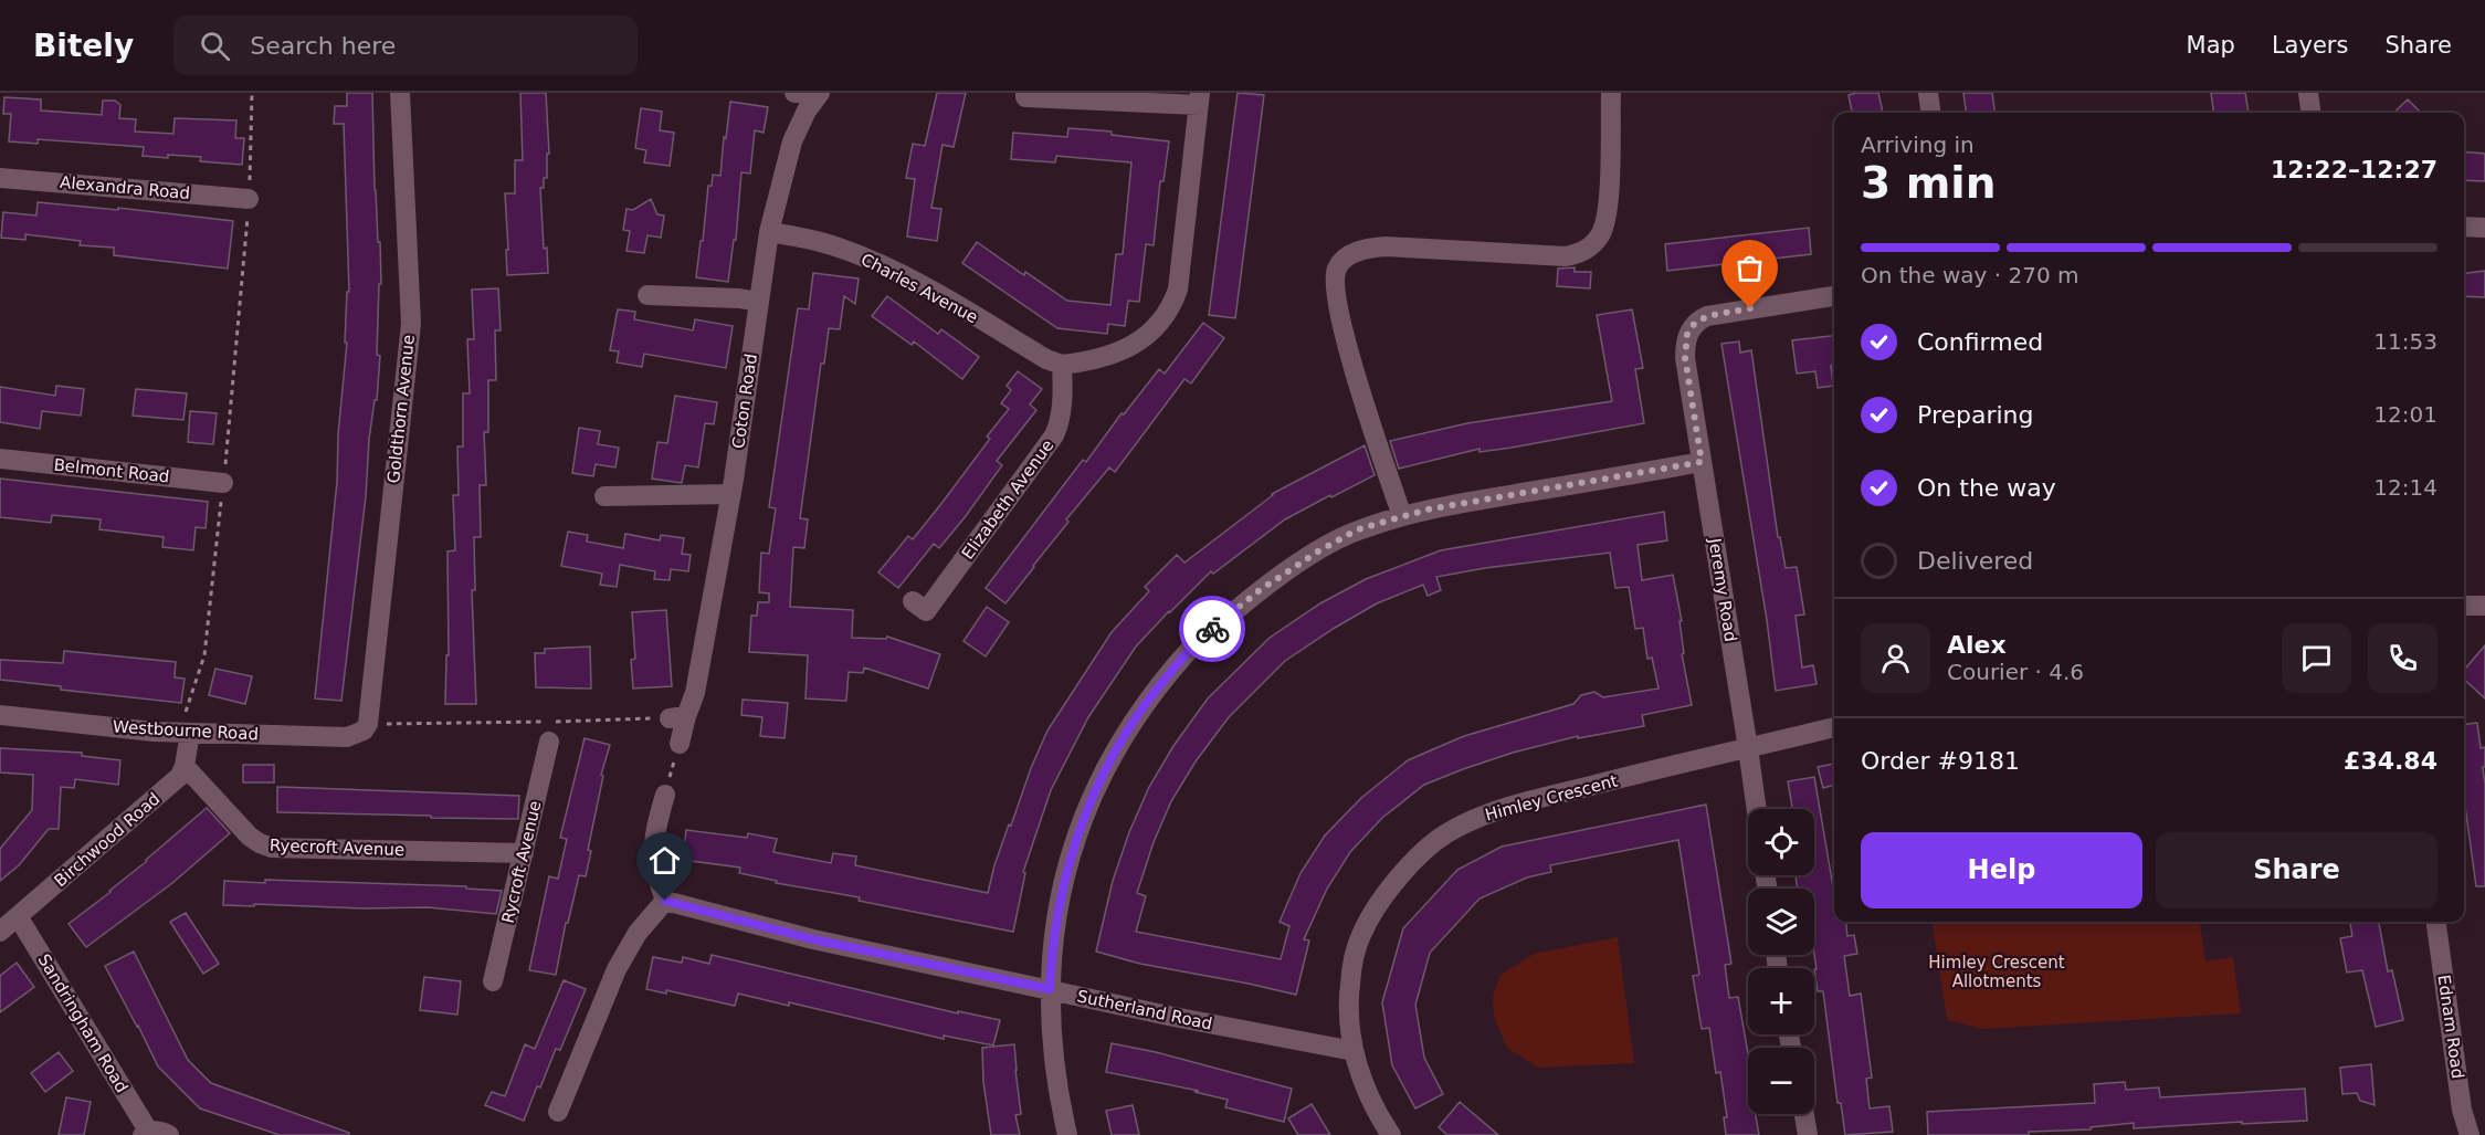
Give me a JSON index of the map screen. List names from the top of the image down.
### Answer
{
  "streets": {
    "street": [
      "Alexandra Road",
      "Charles Avenue",
      "Coton Road",
      "Goldthorn Avenue",
      "Belmont Road",
      "Elizabeth Avenue",
      "Jeremy Road",
      "Westbourne Road",
      "Himley Crescent",
      "Birchwood Road",
      "Ryecroft Avenue",
      "Rycroft Avenue",
      "Sutherland Road",
      "Sandringham Road",
      "Ednam Road"
    ]
  },
  "crossings": [
    ["Charles Avenue", "Coton Road"],
    ["Charles Avenue", "Elizabeth Avenue"],
    ["Goldthorn Avenue", "Westbourne Road"],
    ["Jeremy Road", "Himley Crescent"],
    ["Himley Crescent", "Sutherland Road"],
    ["Birchwood Road", "Ryecroft Avenue"],
    ["Birchwood Road", "Sandringham Road"],
    ["Ryecroft Avenue", "Rycroft Avenue"]
  ],
  "parks": ["Himley Crescent Allotments"],
  "page": {
    "header": "Bitely",
    "search": "Search here",
    "nav": ["Map", "Layers", "Share"],
    "heading": ["3 min", "Arriving in", "12:22–12:27"],
    "panel": [
      "Alex",
      "Courier · 4.6",
      "Order #9181",
      "£34.84"
    ],
    "bar": "On the way · 270 m",
    "list": [
      ["Confirmed", "11:53"],
      ["Preparing", "12:01"],
      ["On the way", "12:14"],
      "Delivered"
    ],
    "map_buttons": ["+", "−"],
    "buttons": ["Help", "Share"]
  }
}
